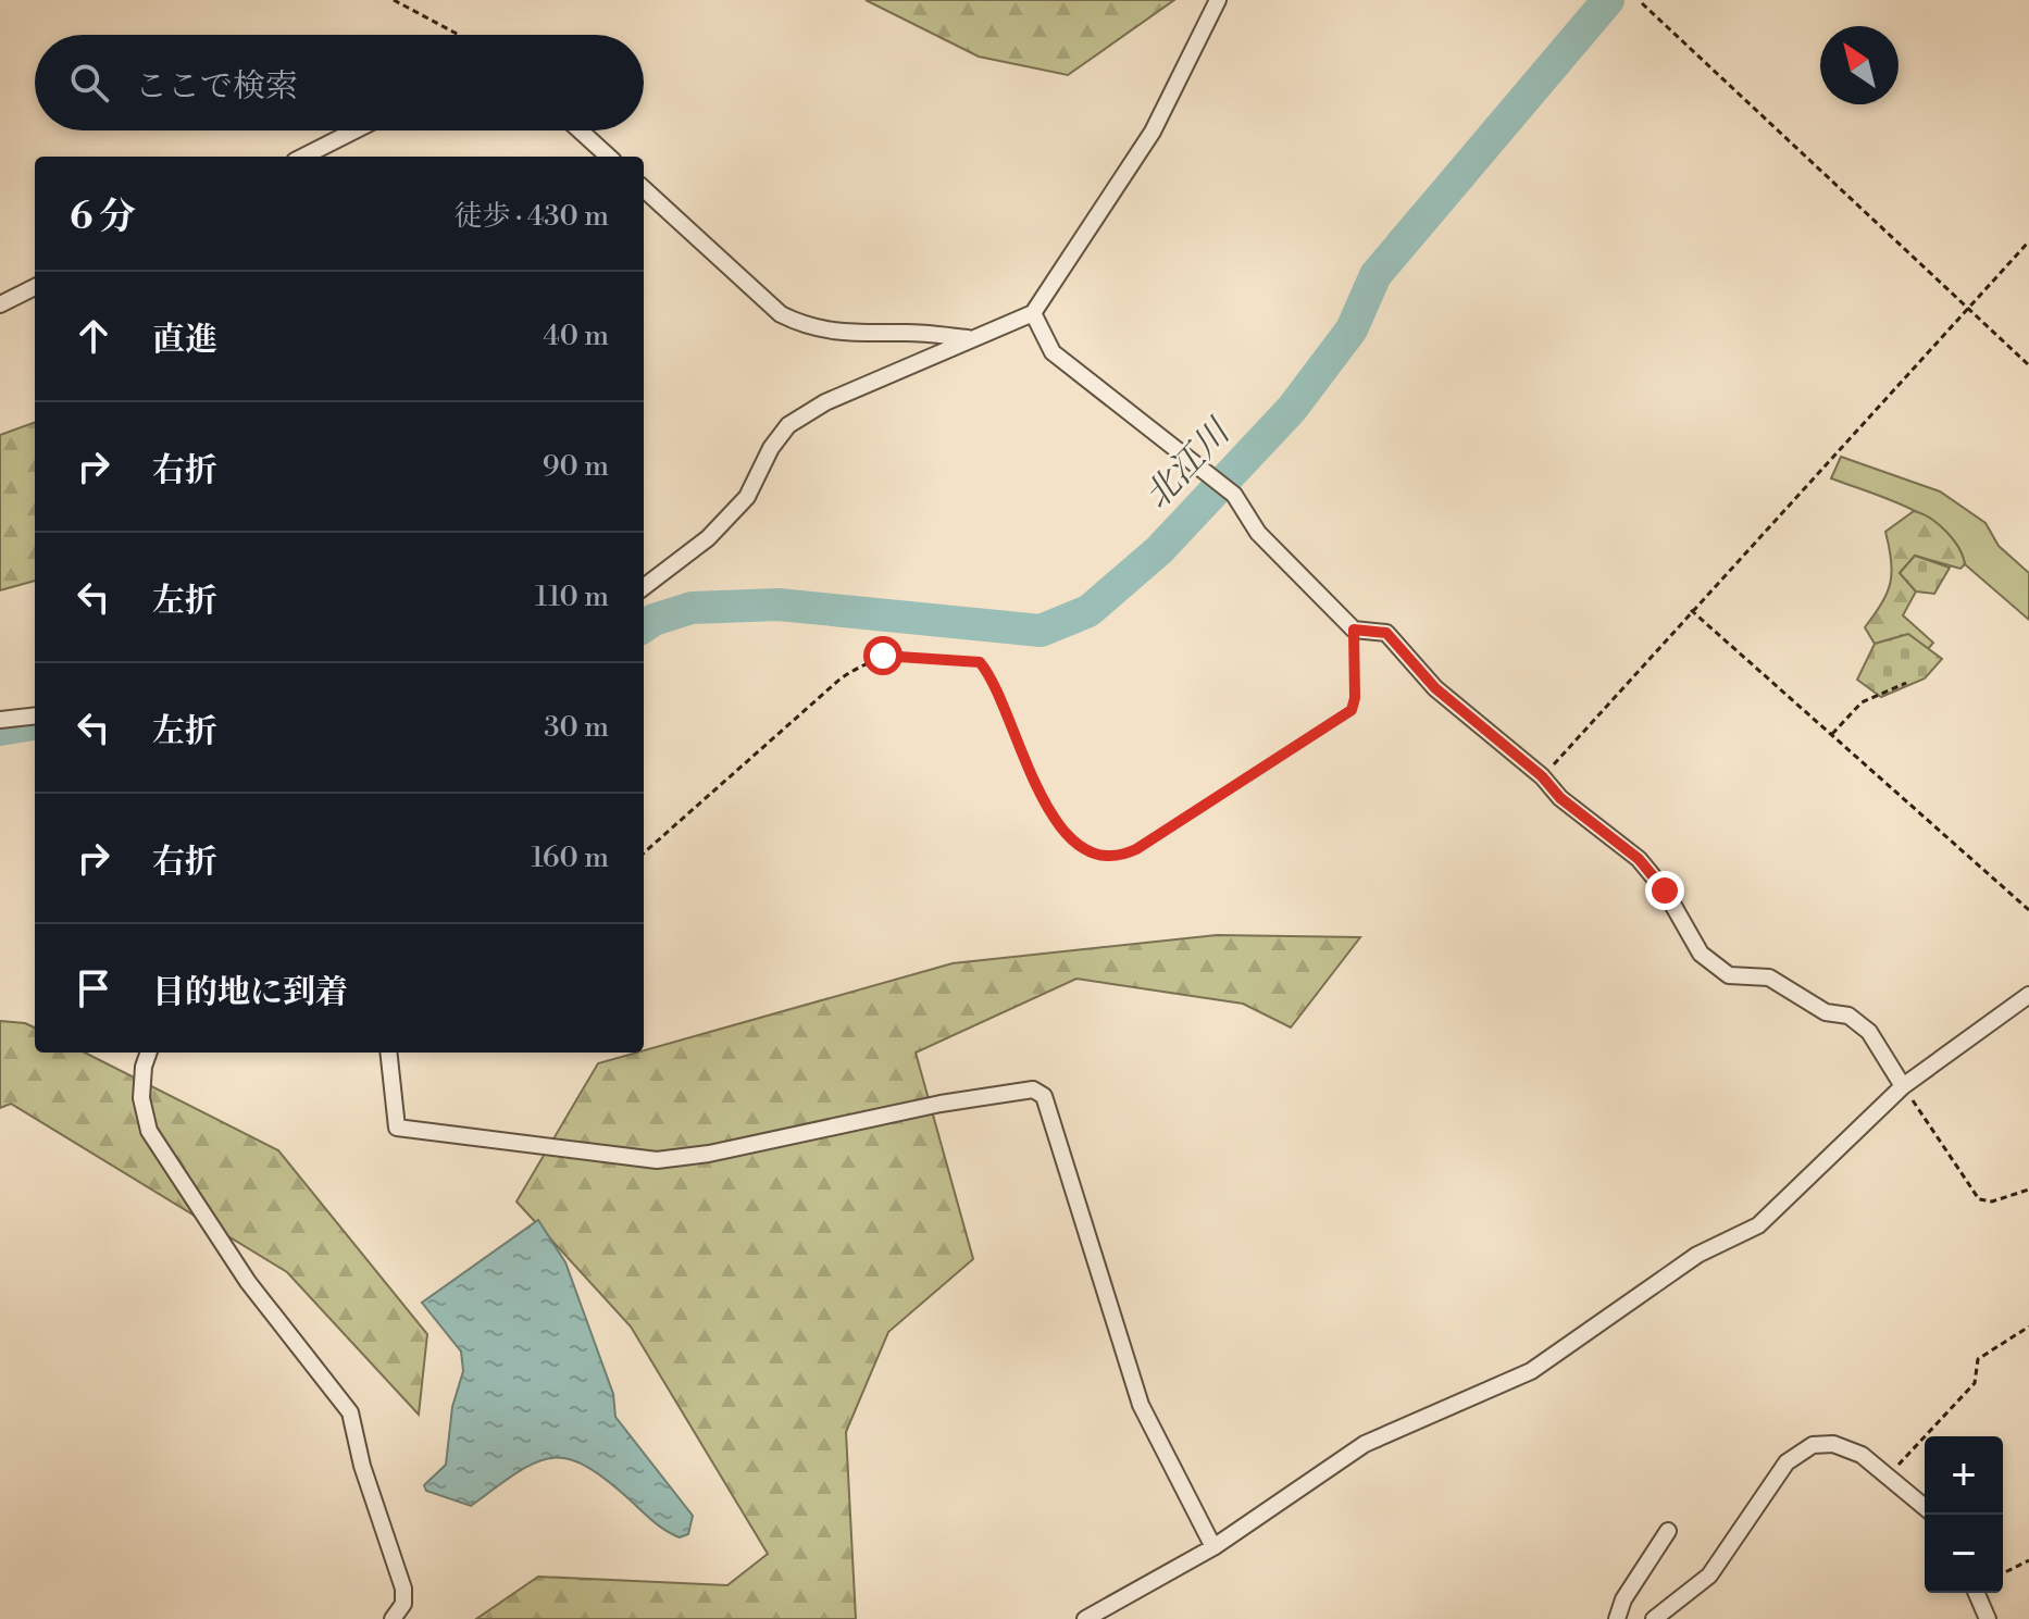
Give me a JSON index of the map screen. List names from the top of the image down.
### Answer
{
  "water": ["北江川"],
  "north": "top left",
  "page": {
    "search": "ここで検索",
    "heading": ["6 分", "徒歩 · 430 m"],
    "list": [
      ["直進", "40 m"],
      ["右折", "90 m"],
      ["左折", "110 m"],
      ["左折", "30 m"],
      ["右折", "160 m"],
      "目的地に到着"
    ],
    "map_buttons": ["+", "−"]
  }
}
